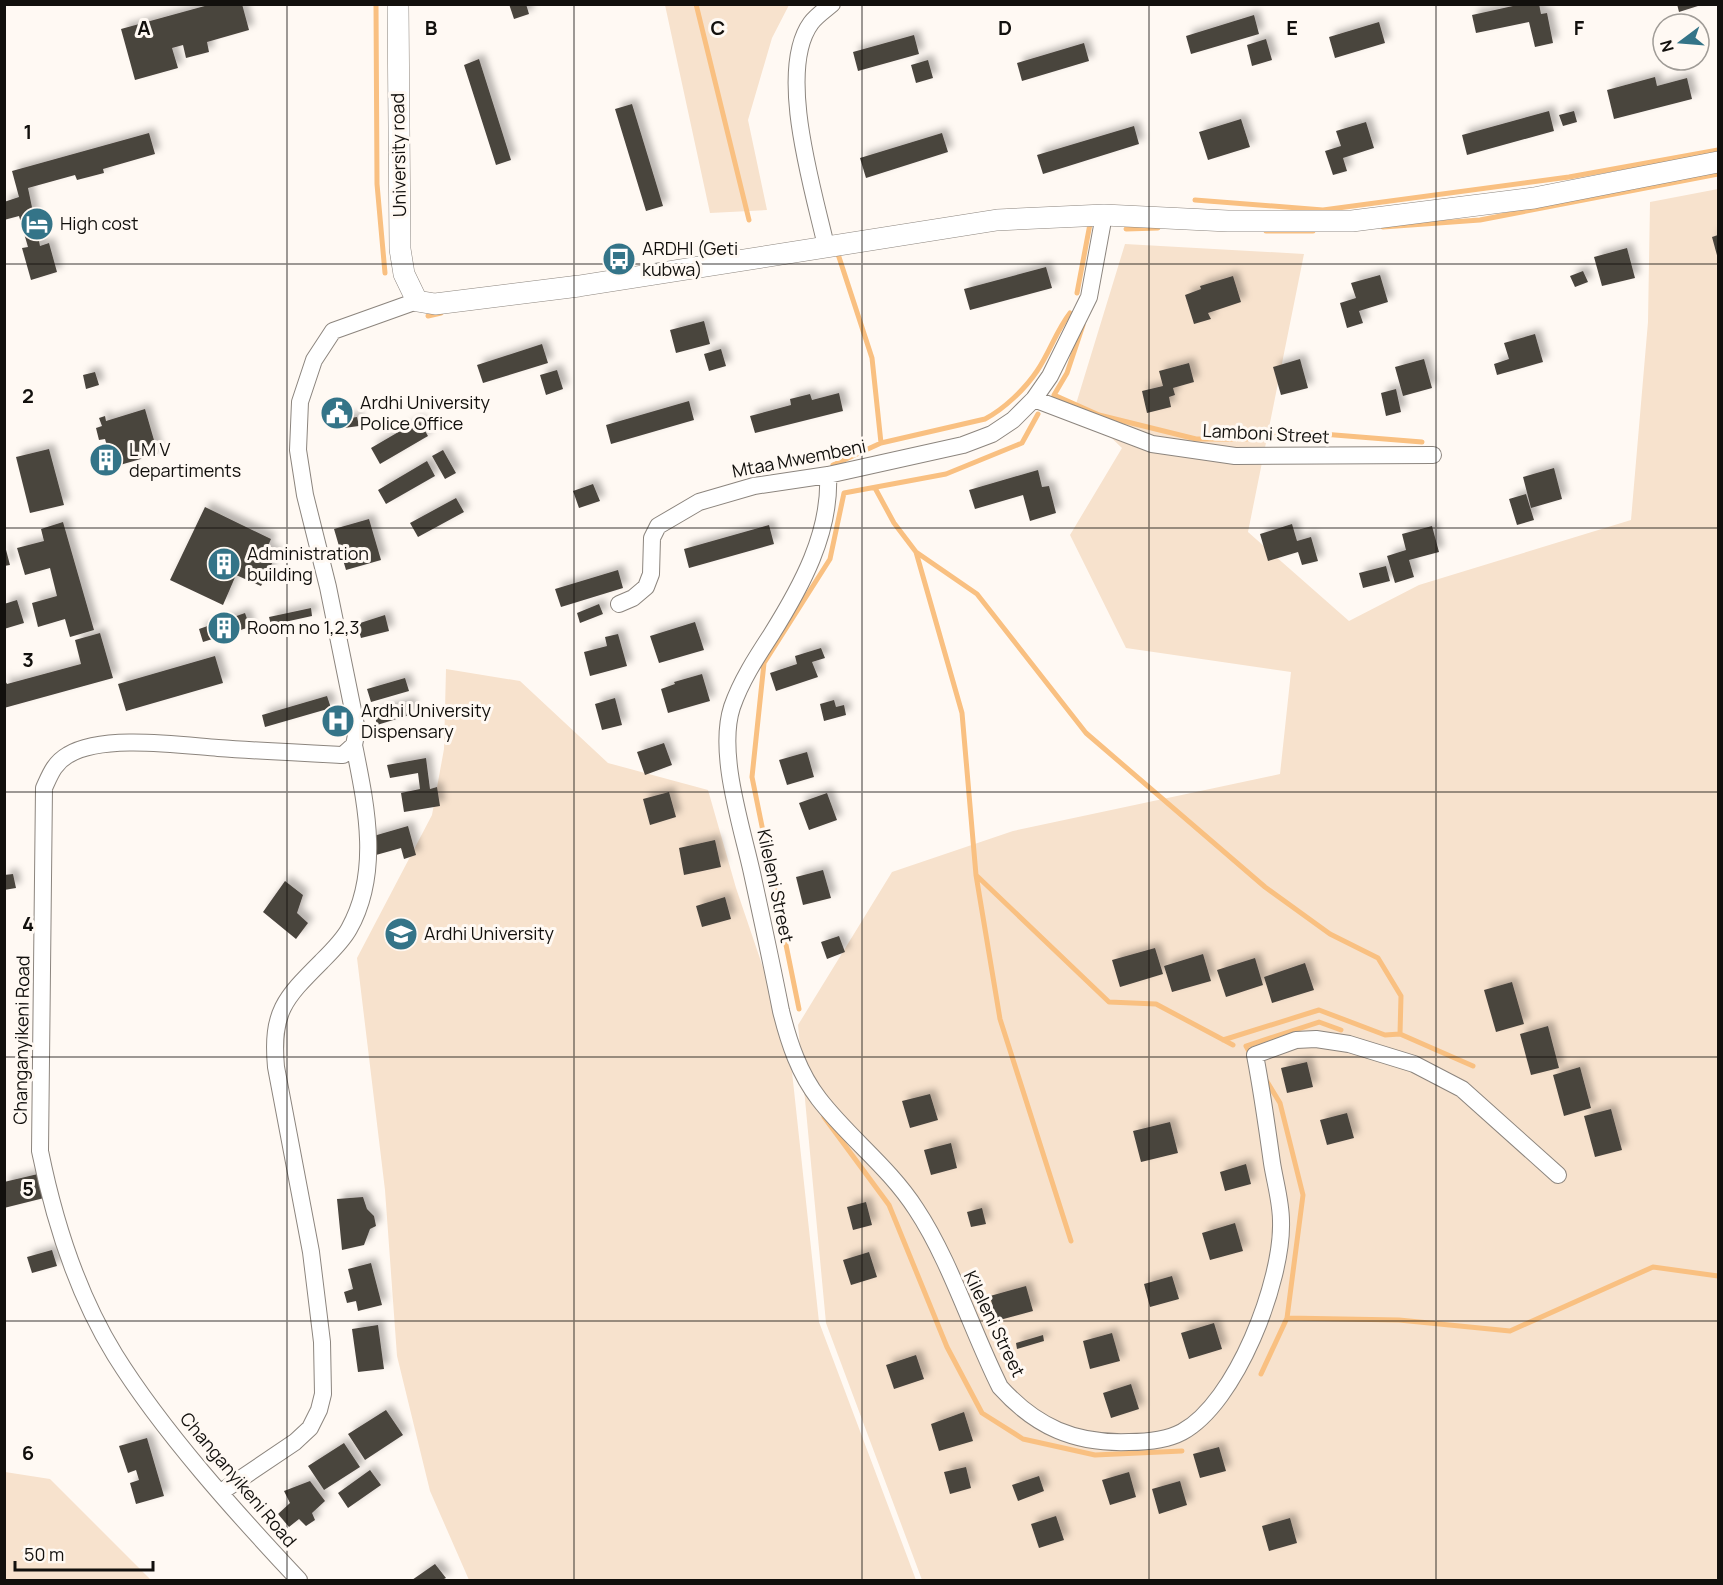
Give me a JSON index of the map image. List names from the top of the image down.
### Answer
{
  "streets": {
    "street": [
      "University road",
      "Lamboni Street",
      "Mtaa Mwembeni",
      "Kileleni Street",
      "Changanyikeni Road"
    ]
  },
  "crossings": [
    ["Lamboni Street", "Mtaa Mwembeni"],
    ["Mtaa Mwembeni", "Kileleni Street"]
  ],
  "places": {
    "hotel": ["High cost"],
    "bus stop": ["ARDHI (Geti kubwa)"],
    "public building": ["Ardhi University Police Office"],
    "building": ["L M V departiments", "Administration building", "Room no 1,2,3"],
    "hospital": ["Ardhi University Dispensary"],
    "school or university": ["Ardhi University"]
  },
  "scale_bar": "50 m",
  "north": "left",
  "grid": {
    "columns": [
      "A",
      "B",
      "C",
      "D",
      "E",
      "F"
    ],
    "rows": [
      "1",
      "2",
      "3",
      "4",
      "5",
      "6"
    ]
  }
}
